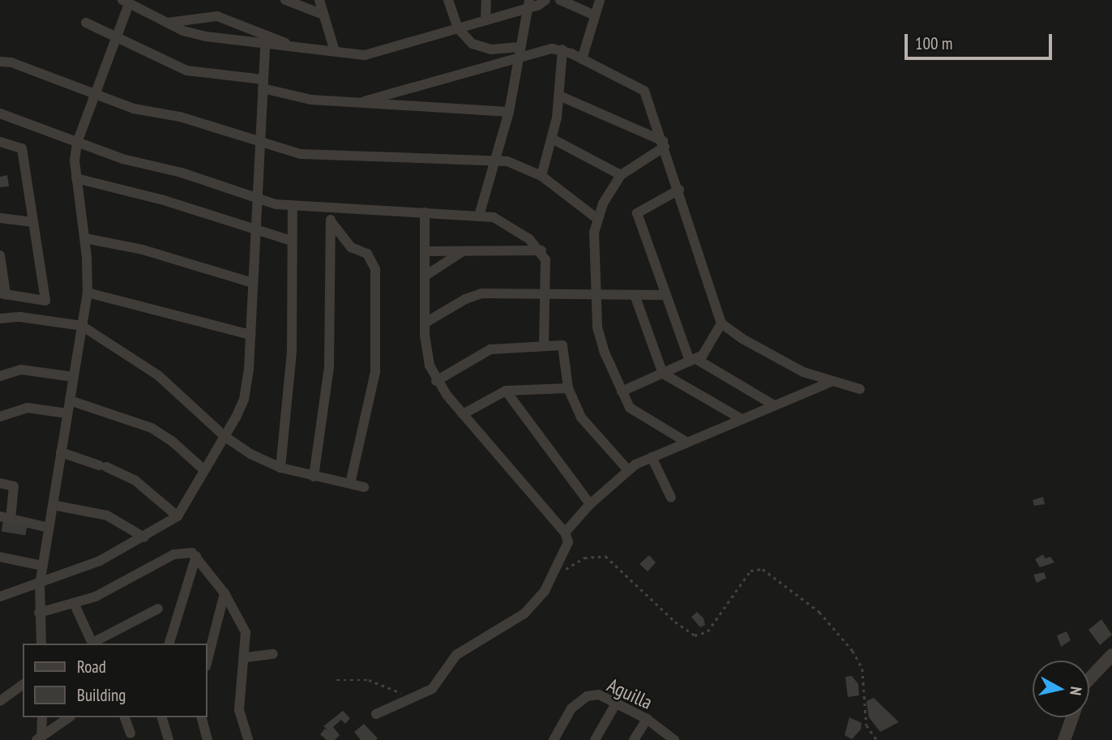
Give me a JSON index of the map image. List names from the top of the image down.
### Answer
{
  "streets": {
    "street": ["Aguilla"]
  },
  "legend": ["Road", "Building"],
  "scale_bar": "100 m",
  "north": "right"
}
